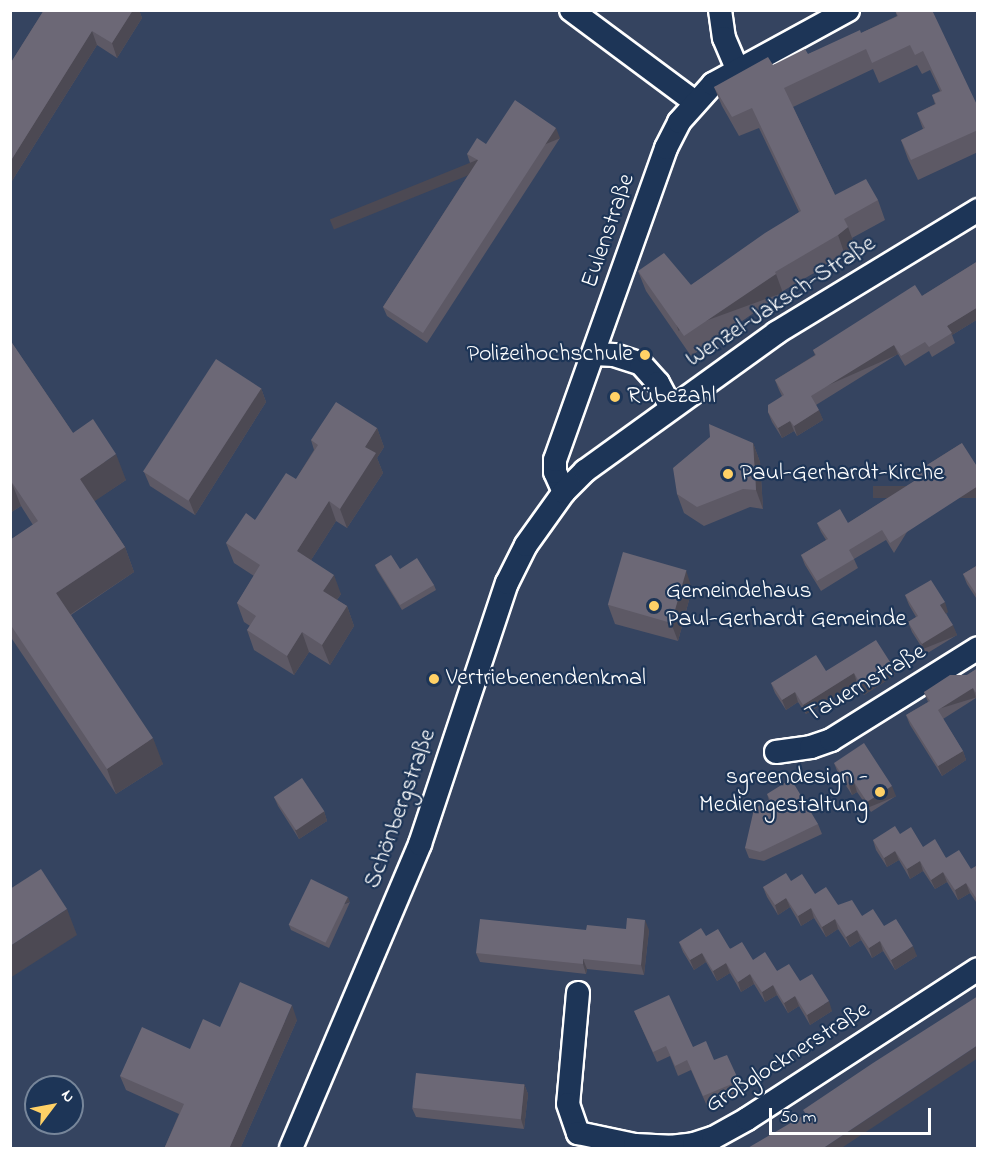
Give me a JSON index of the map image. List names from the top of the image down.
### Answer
{
  "streets": {
    "street": [
      "Eulenstraße",
      "Wenzel-Jaksch-Straße",
      "Tauernstraße",
      "Schönbergstraße",
      "Großglocknerstraße"
    ]
  },
  "crossings": [
    ["Eulenstraße", "Wenzel-Jaksch-Straße"],
    ["Eulenstraße", "Schönbergstraße"],
    ["Wenzel-Jaksch-Straße", "Schönbergstraße"]
  ],
  "places": [
    "Polizeihochschule",
    "Rübezahl",
    "Paul-Gerhardt-Kirche",
    "Gemeindehaus Paul-Gerhardt Gemeinde",
    "Vertriebenendenkmal",
    "sgreendesign - Mediengestaltung"
  ],
  "scale_bar": "50 m",
  "north": "top right"
}
